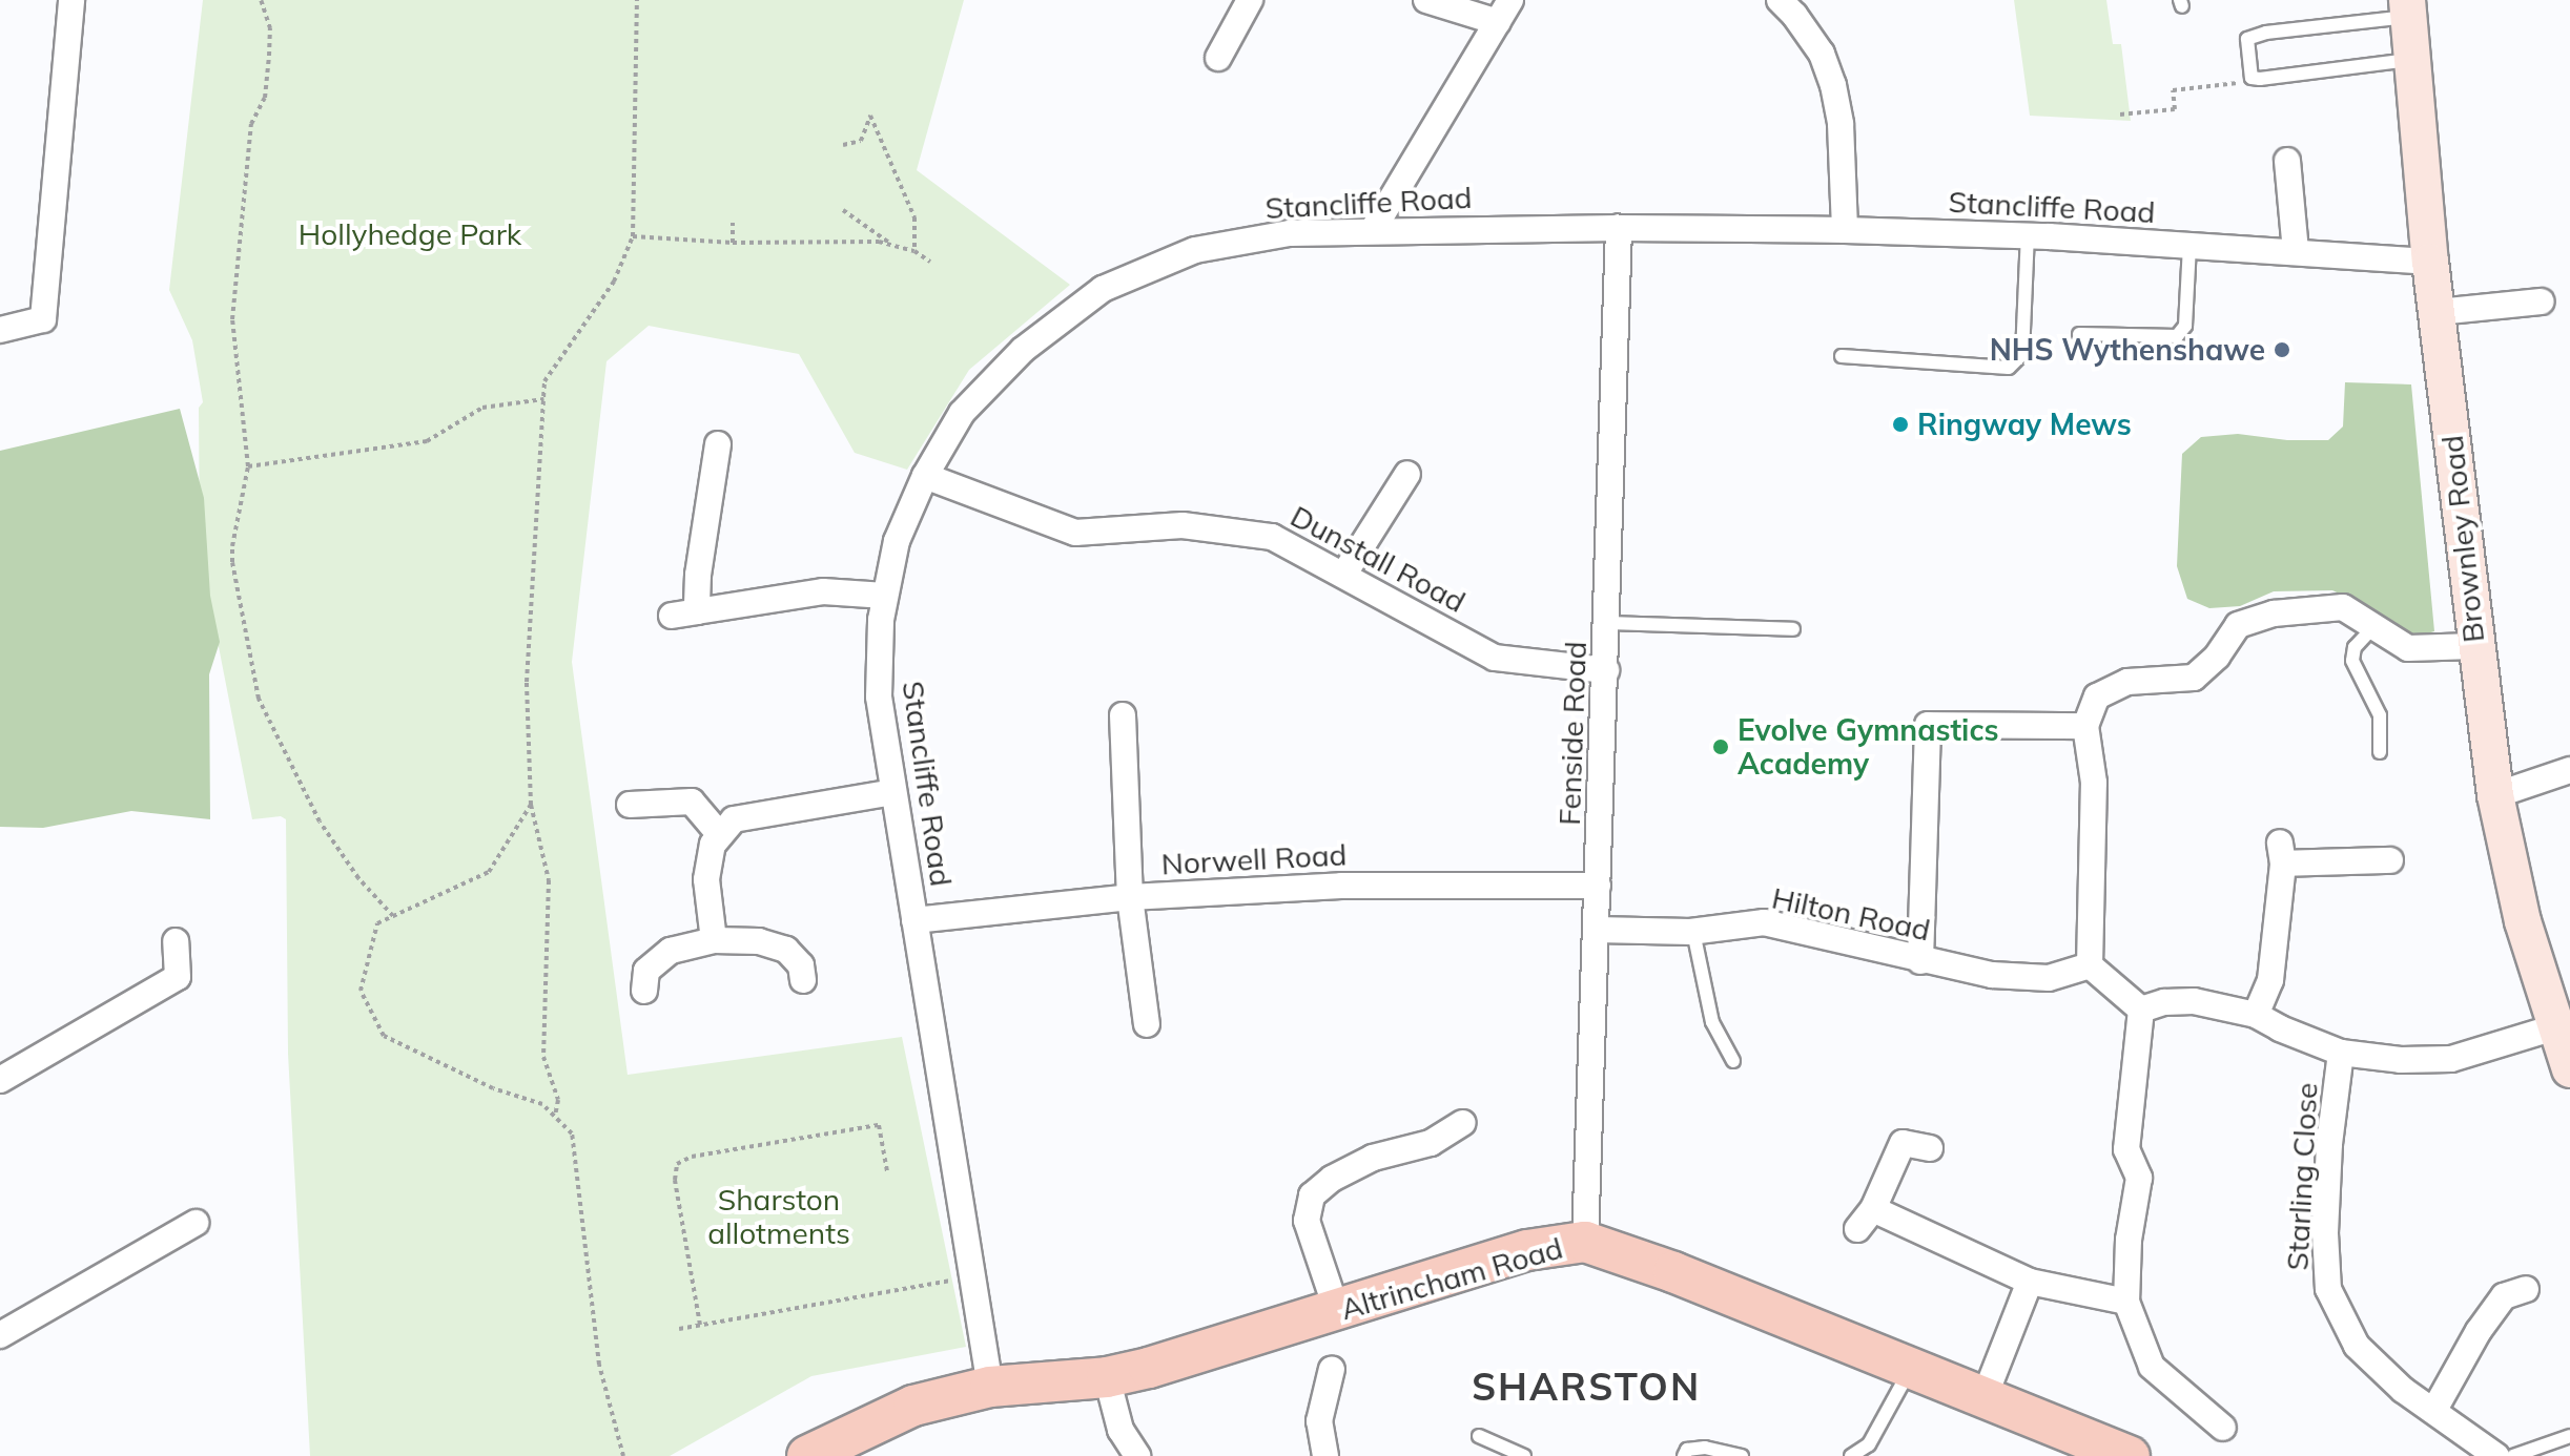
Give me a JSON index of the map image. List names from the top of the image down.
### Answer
{
  "streets": {
    "main road": ["Altrincham Road"],
    "street": [
      "Stancliffe Road",
      "Brownley Road",
      "Dunstall Road",
      "Fenside Road",
      "Norwell Road",
      "Hilton Road",
      "Starling Close"
    ]
  },
  "crossings": [
    ["Stancliffe Road", "Brownley Road"],
    ["Stancliffe Road", "Dunstall Road"],
    ["Stancliffe Road", "Fenside Road"],
    ["Stancliffe Road", "Norwell Road"],
    ["Stancliffe Road", "Altrincham Road"],
    ["Dunstall Road", "Fenside Road"],
    ["Fenside Road", "Norwell Road"],
    ["Fenside Road", "Hilton Road"],
    ["Fenside Road", "Altrincham Road"]
  ],
  "districts": ["SHARSTON"],
  "parks": ["Hollyhedge Park", "Sharston allotments"],
  "places": ["NHS Wythenshawe", "Ringway Mews", "Evolve Gymnastics Academy"]
}
